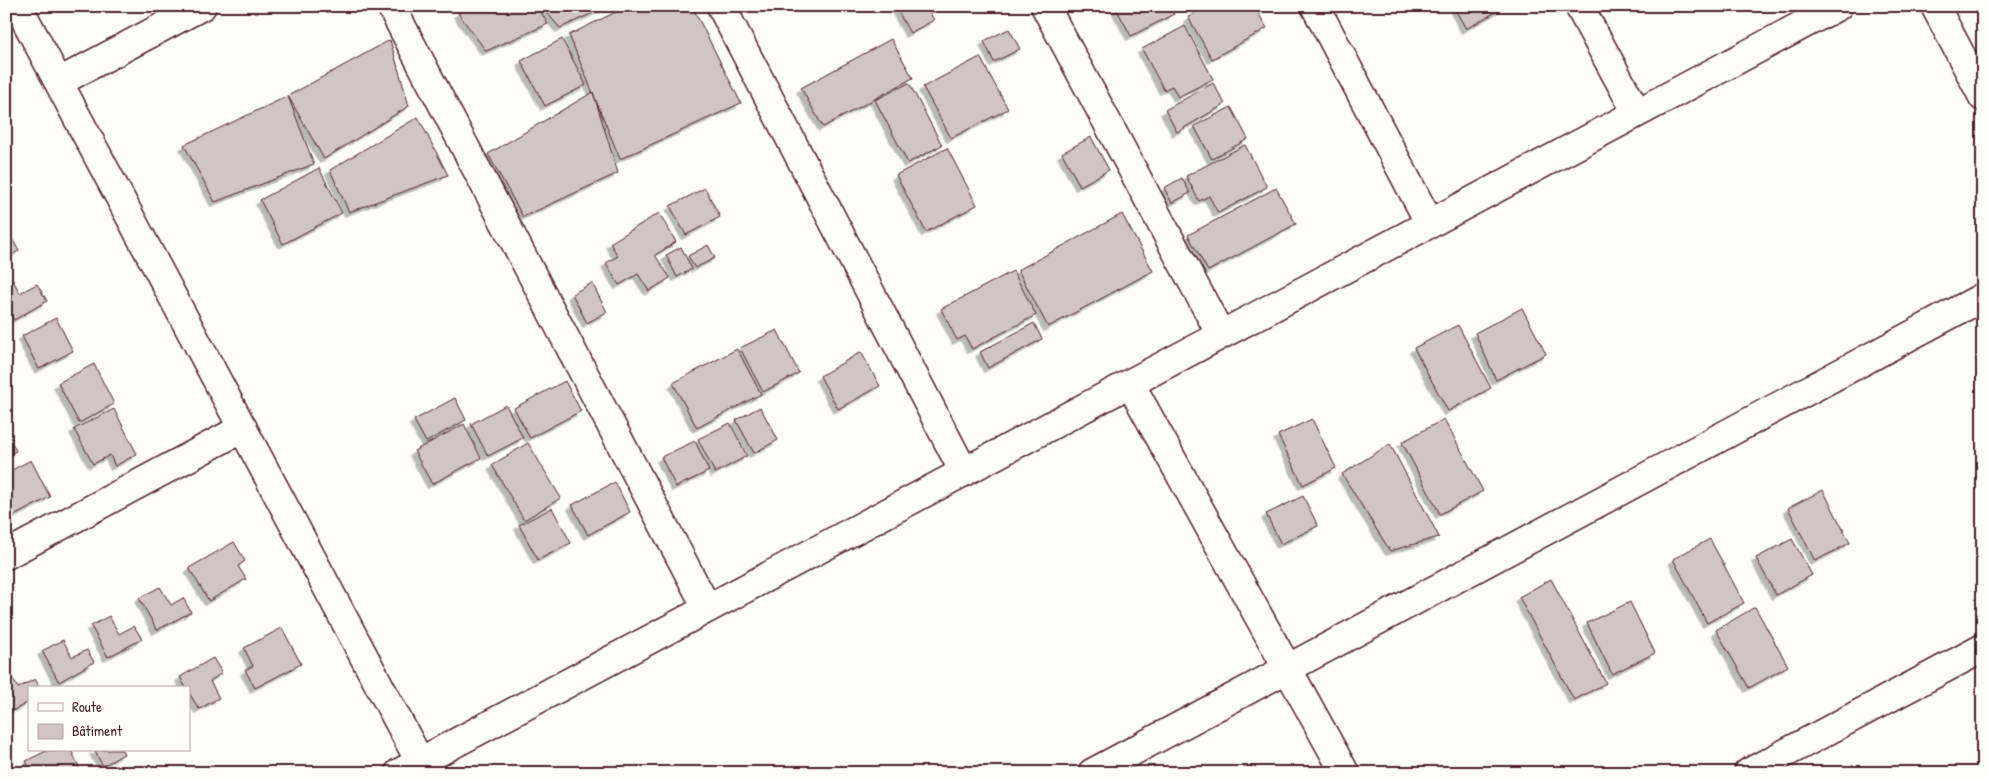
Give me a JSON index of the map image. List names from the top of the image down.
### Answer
{
  "legend": ["Route", "Bâtiment"]
}
